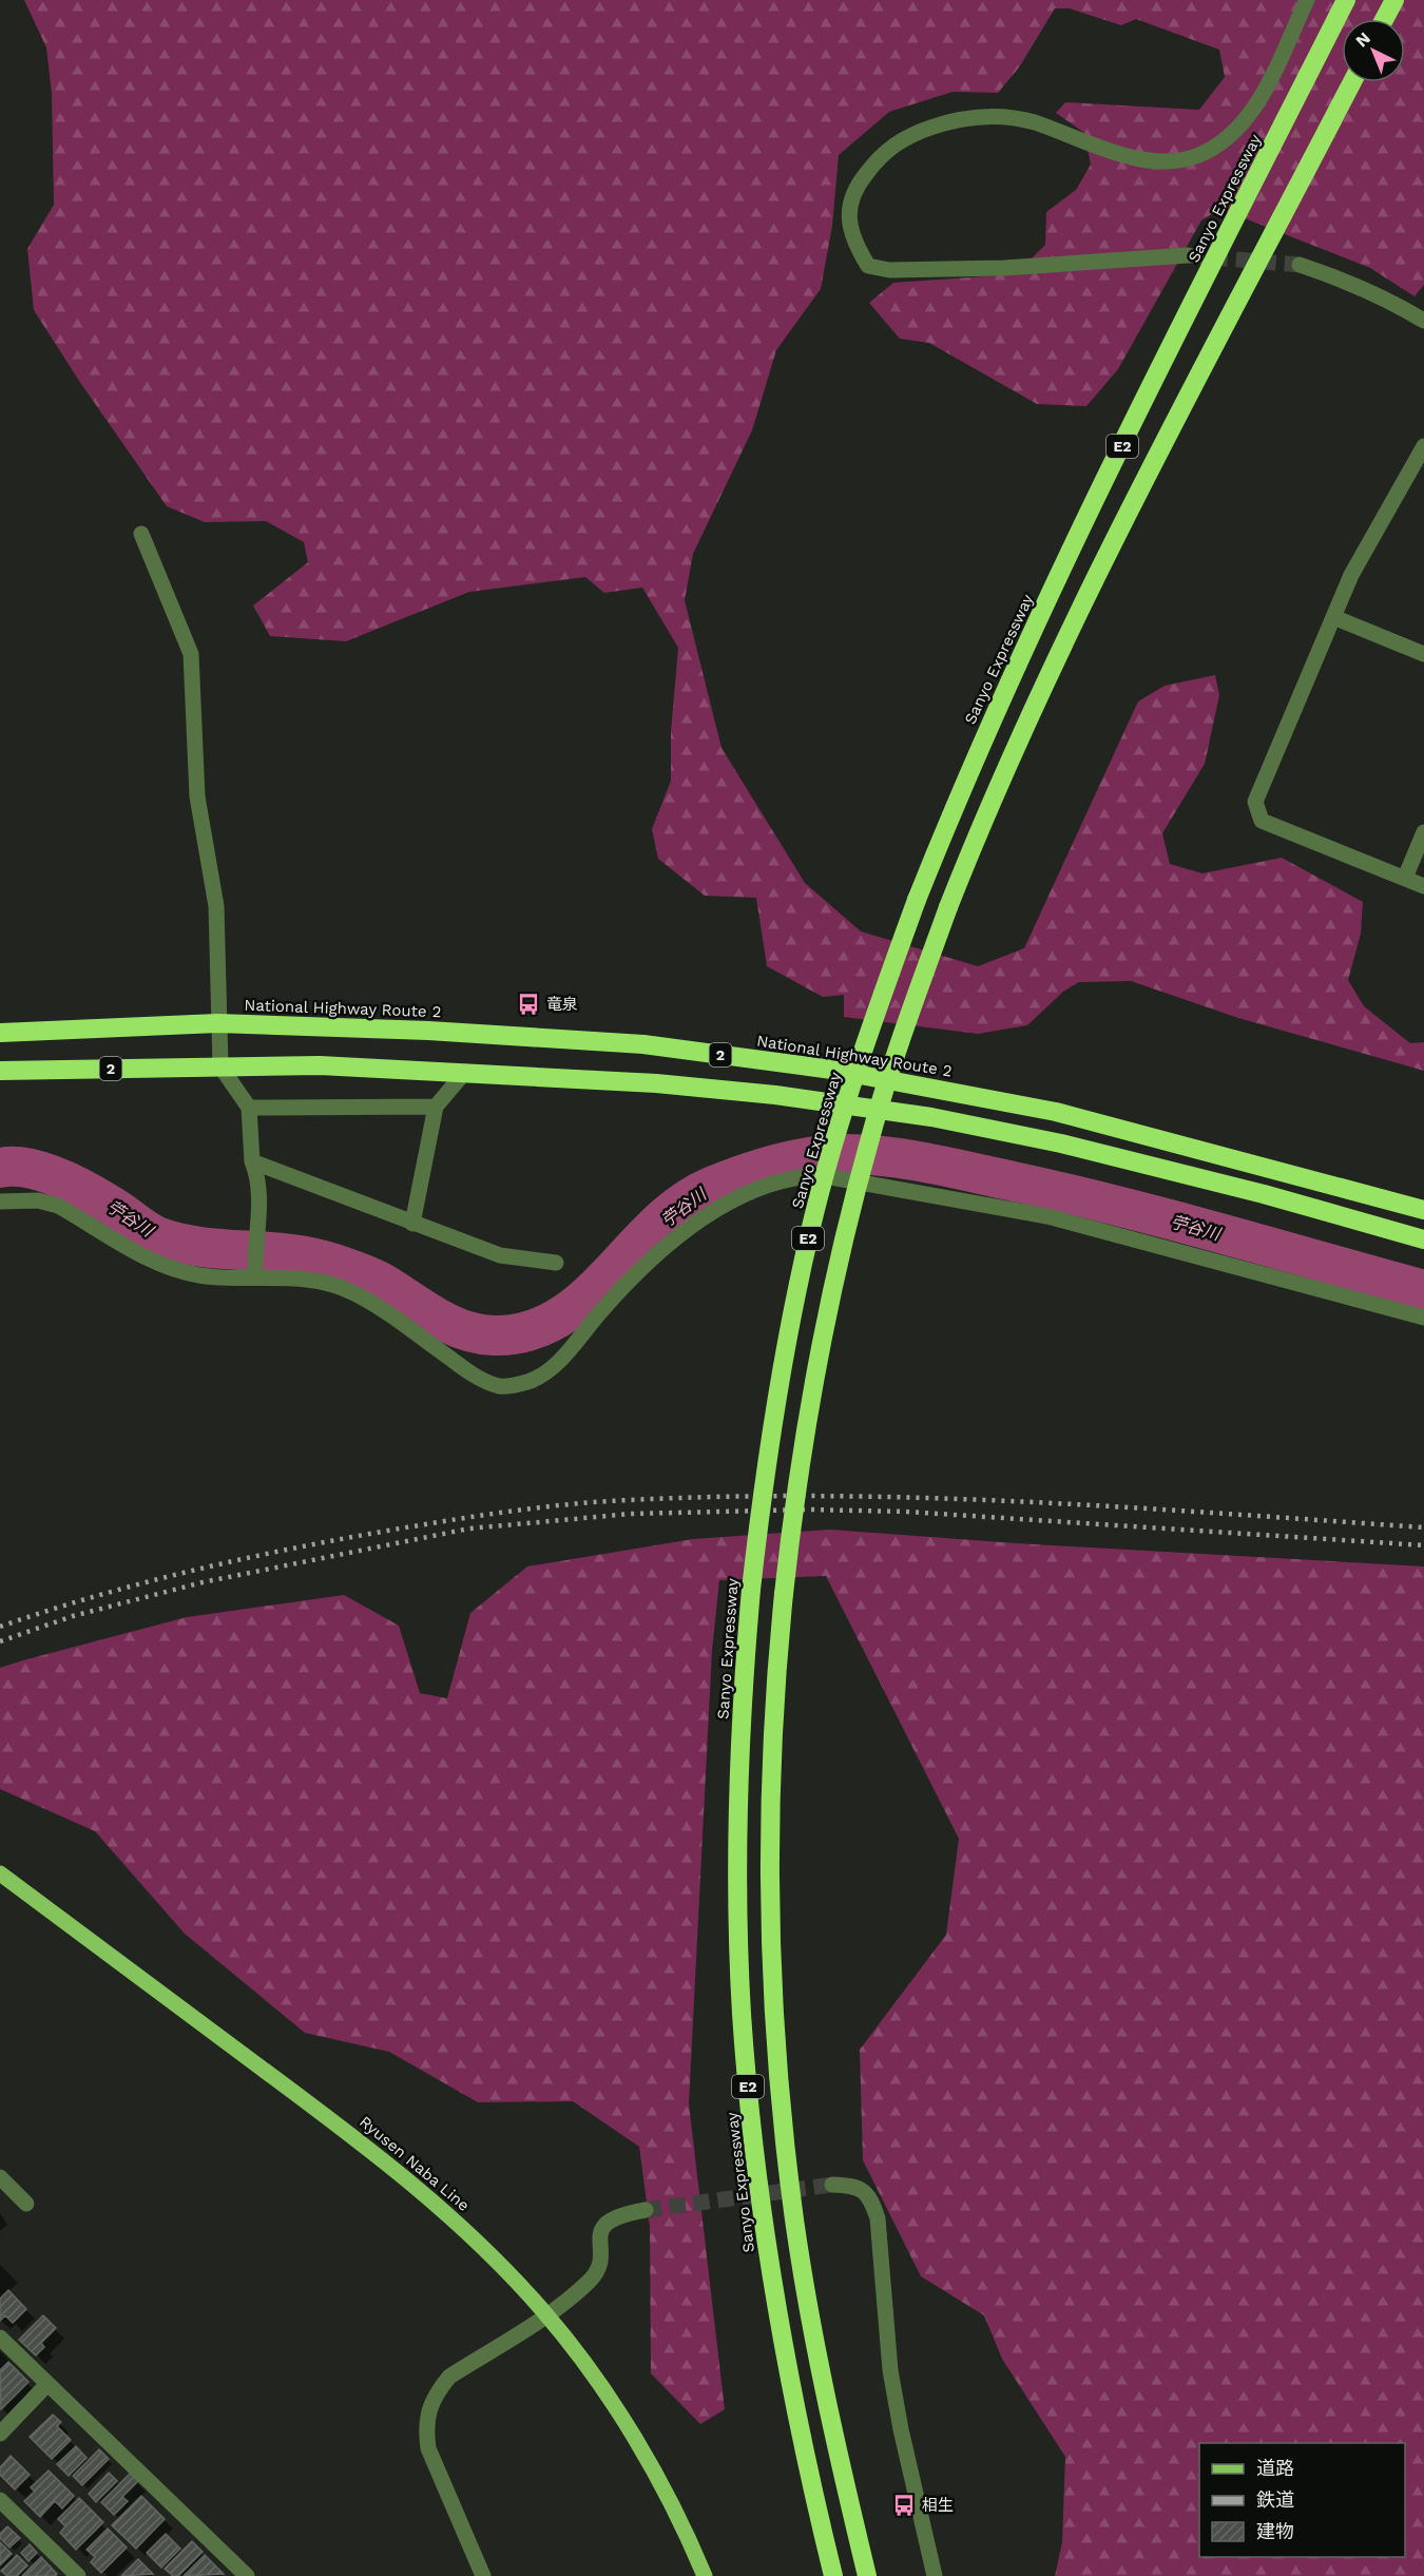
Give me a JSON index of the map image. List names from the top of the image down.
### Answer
{
  "streets": {
    "highway": [
      "Sanyo Expressway",
      "E2",
      "National Highway Route 2",
      "2"
    ],
    "main road": ["Ryusen Naba Line"]
  },
  "water": ["苧谷川"],
  "places": {
    "bus stop": ["竜泉", "相生"]
  },
  "legend": ["道路", "鉄道", "建物"],
  "north": "top left"
}
